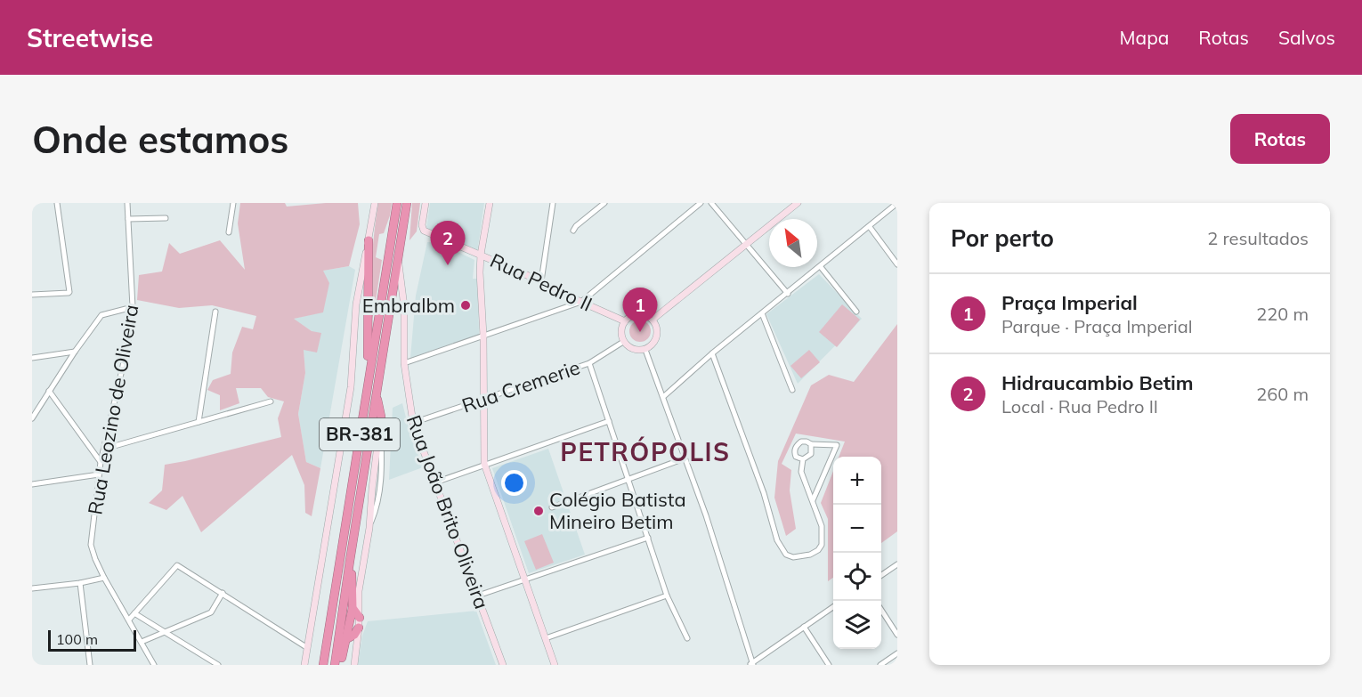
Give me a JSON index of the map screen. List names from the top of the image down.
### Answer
{
  "streets": {
    "highway": ["BR-381"],
    "street": [
      "Rua Pedro II",
      "Rua Cremerie",
      "Rua Leozino de Oliveira",
      "Rua João Brito Oliveira"
    ]
  },
  "crossings": [
    ["Rua Pedro II", "Rua Cremerie"],
    ["Rua Cremerie", "Rua João Brito Oliveira"],
    ["BR-381", "Rua João Brito Oliveira"]
  ],
  "districts": ["PETRÓPOLIS"],
  "places": ["Embralbm", "Colégio Batista Mineiro Betim"],
  "scale_bar": "100 m",
  "north": "top left",
  "page": {
    "header": "Streetwise",
    "nav": ["Mapa", "Rotas", "Salvos"],
    "buttons": "Rotas",
    "title": "Onde estamos",
    "heading": ["Por perto", "2 resultados"],
    "pins": ["2", "1"],
    "list": [
      {
        "mark": "1",
        "name": "Praça Imperial",
        "note": "Parque · Praça Imperial",
        "value": "220 m"
      },
      {
        "mark": "2",
        "name": "Hidraucambio Betim",
        "note": "Local · Rua Pedro II",
        "value": "260 m"
      }
    ],
    "map_buttons": ["+", "−"],
    "scale": "100 m"
  }
}
